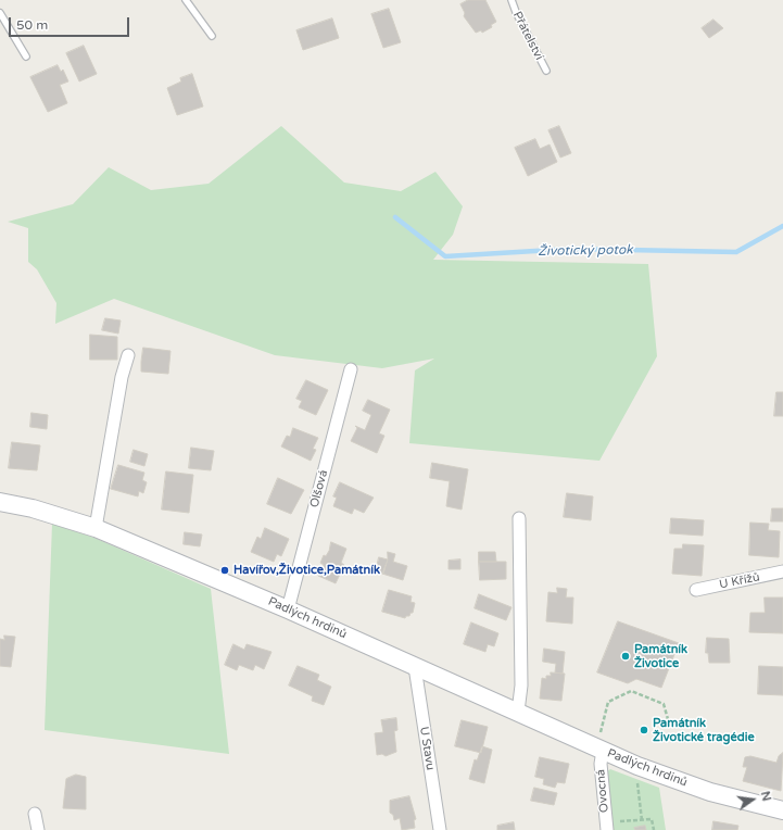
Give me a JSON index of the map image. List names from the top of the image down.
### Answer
{
  "streets": {
    "street": [
      "Olšová",
      "U Křížů",
      "Padlých hrdinů",
      "U Stavu",
      "Ovocná"
    ],
    "lane": ["Přátelství"]
  },
  "crossings": [
    ["Olšová", "Padlých hrdinů"],
    ["Padlých hrdinů", "U Stavu"],
    ["Padlých hrdinů", "Ovocná"]
  ],
  "water": ["Životický potok"],
  "places": ["Havířov,Životice,Památník", "Památník Životice", "Památník Životické tragédie"],
  "scale_bar": "50 m",
  "north": "right"
}
